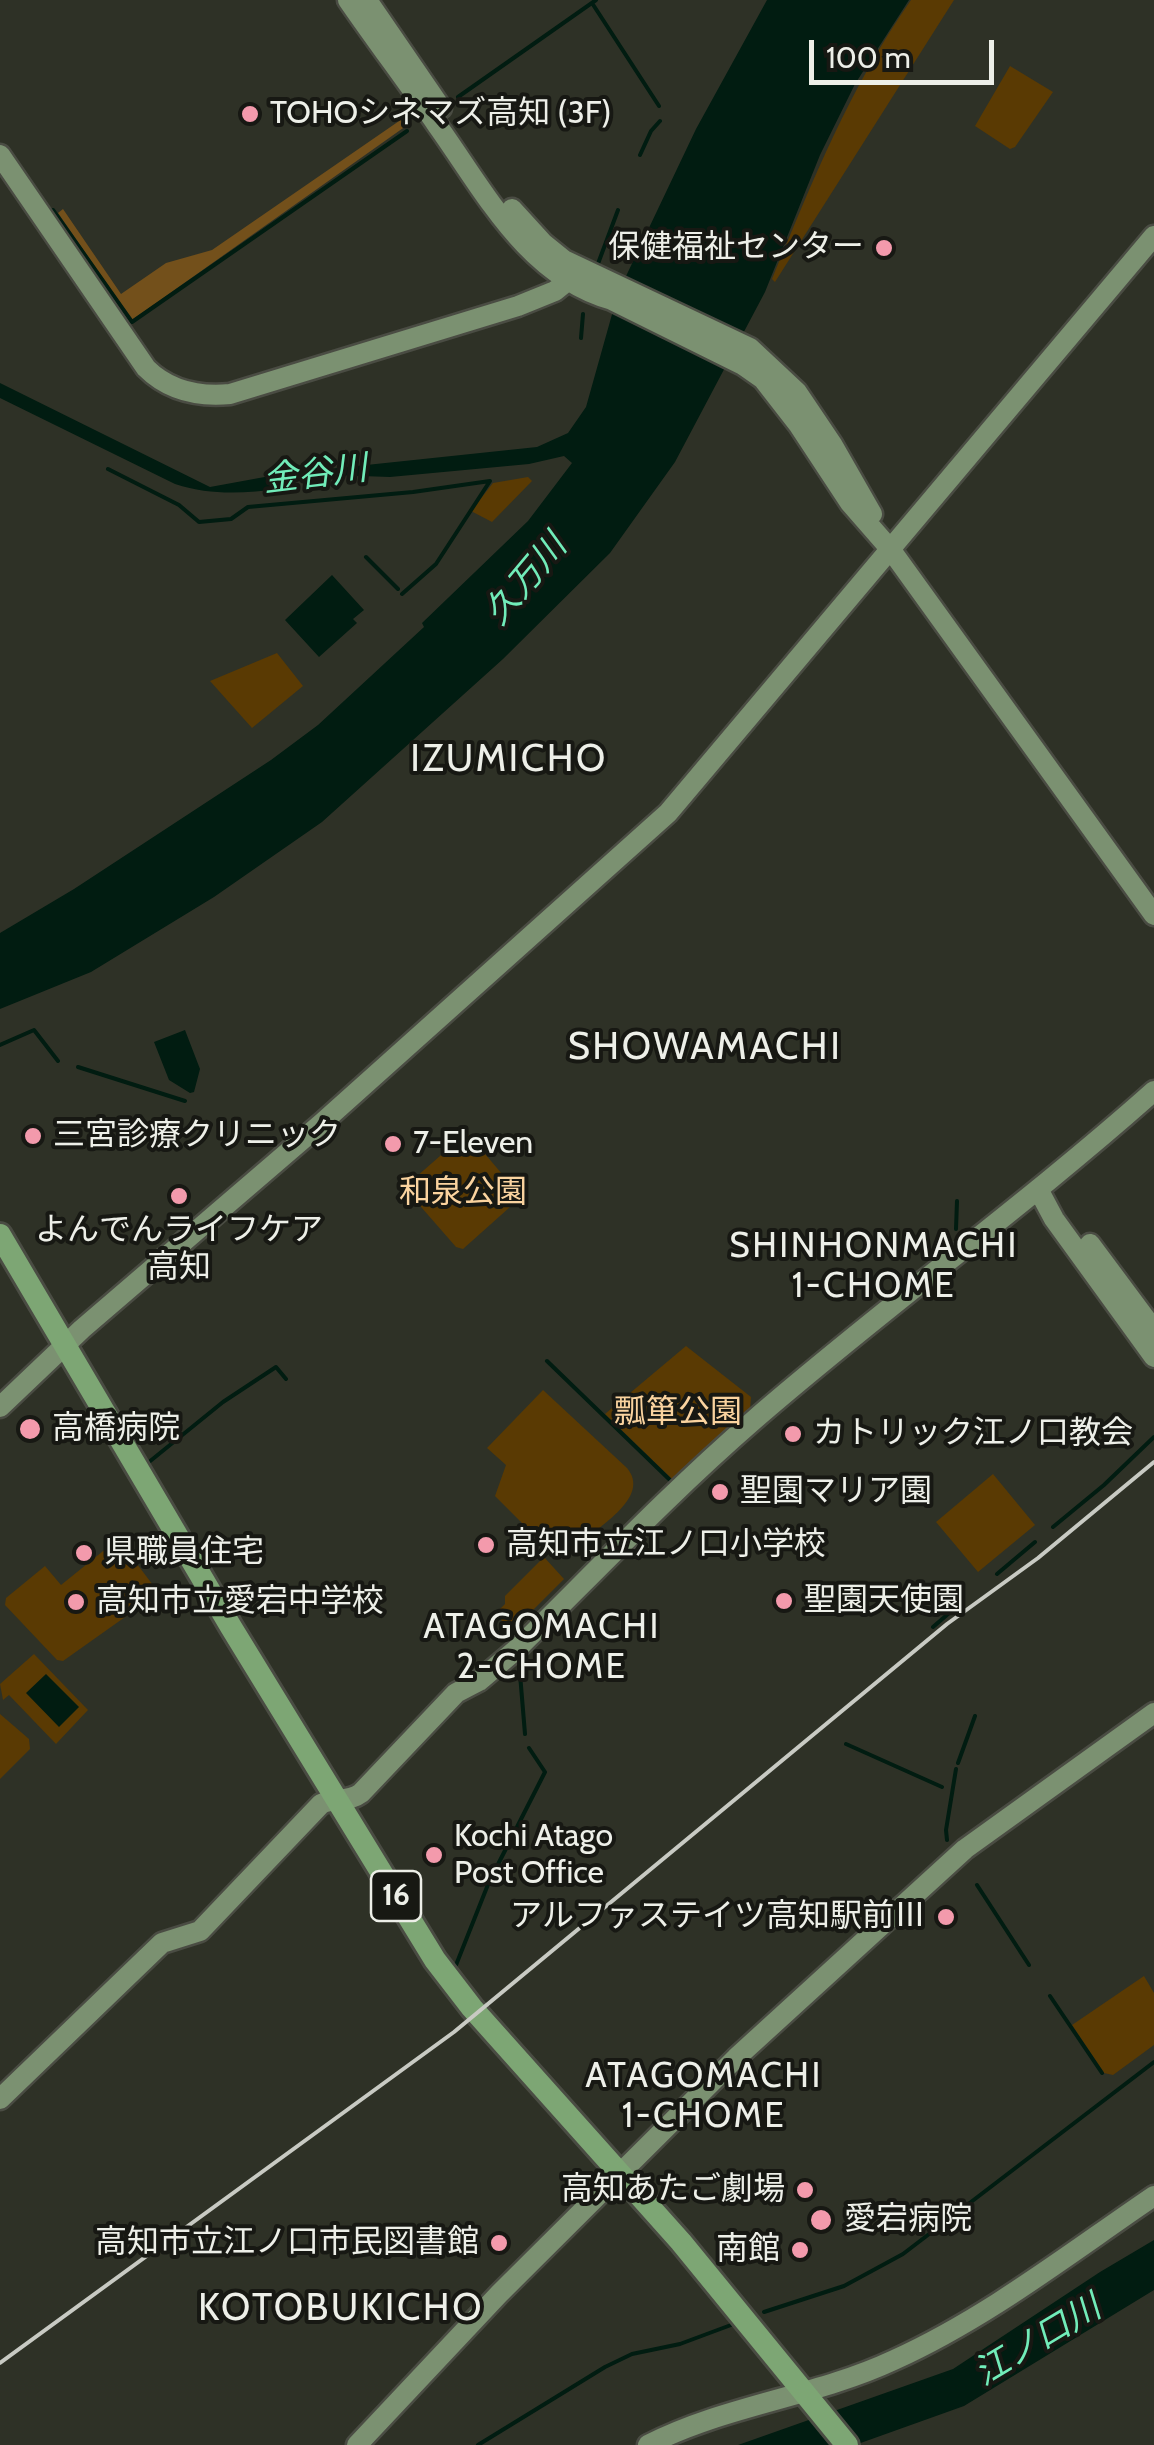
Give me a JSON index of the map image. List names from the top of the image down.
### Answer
{
  "streets": {
    "main road": ["16"]
  },
  "districts": [
    "IZUMICHO",
    "SHOWAMACHI",
    "SHINHONMACHI 1-CHOME",
    "ATAGOMACHI 2-CHOME",
    "ATAGOMACHI 1-CHOME",
    "KOTOBUKICHO"
  ],
  "water": ["金谷川", "久万川", "江ノ口川"],
  "parks": ["和泉公園", "瓢箪公園"],
  "places": [
    "TOHOシネマズ高知 (3F)",
    "保健福祉センター",
    "三宮診療クリニック",
    "7-Eleven",
    "よんでんライフケア 高知",
    "高橋病院",
    "カトリック江ノ口教会",
    "聖園マリア園",
    "高知市立江ノ口小学校",
    "県職員住宅",
    "聖園天使園",
    "高知市立愛宕中学校",
    "Kochi Atago Post Office",
    "アルファステイツ高知駅前Ⅲ",
    "高知あたご劇場",
    "愛宕病院",
    "高知市立江ノ口市民図書館",
    "南館"
  ],
  "scale_bar": "100 m"
}
